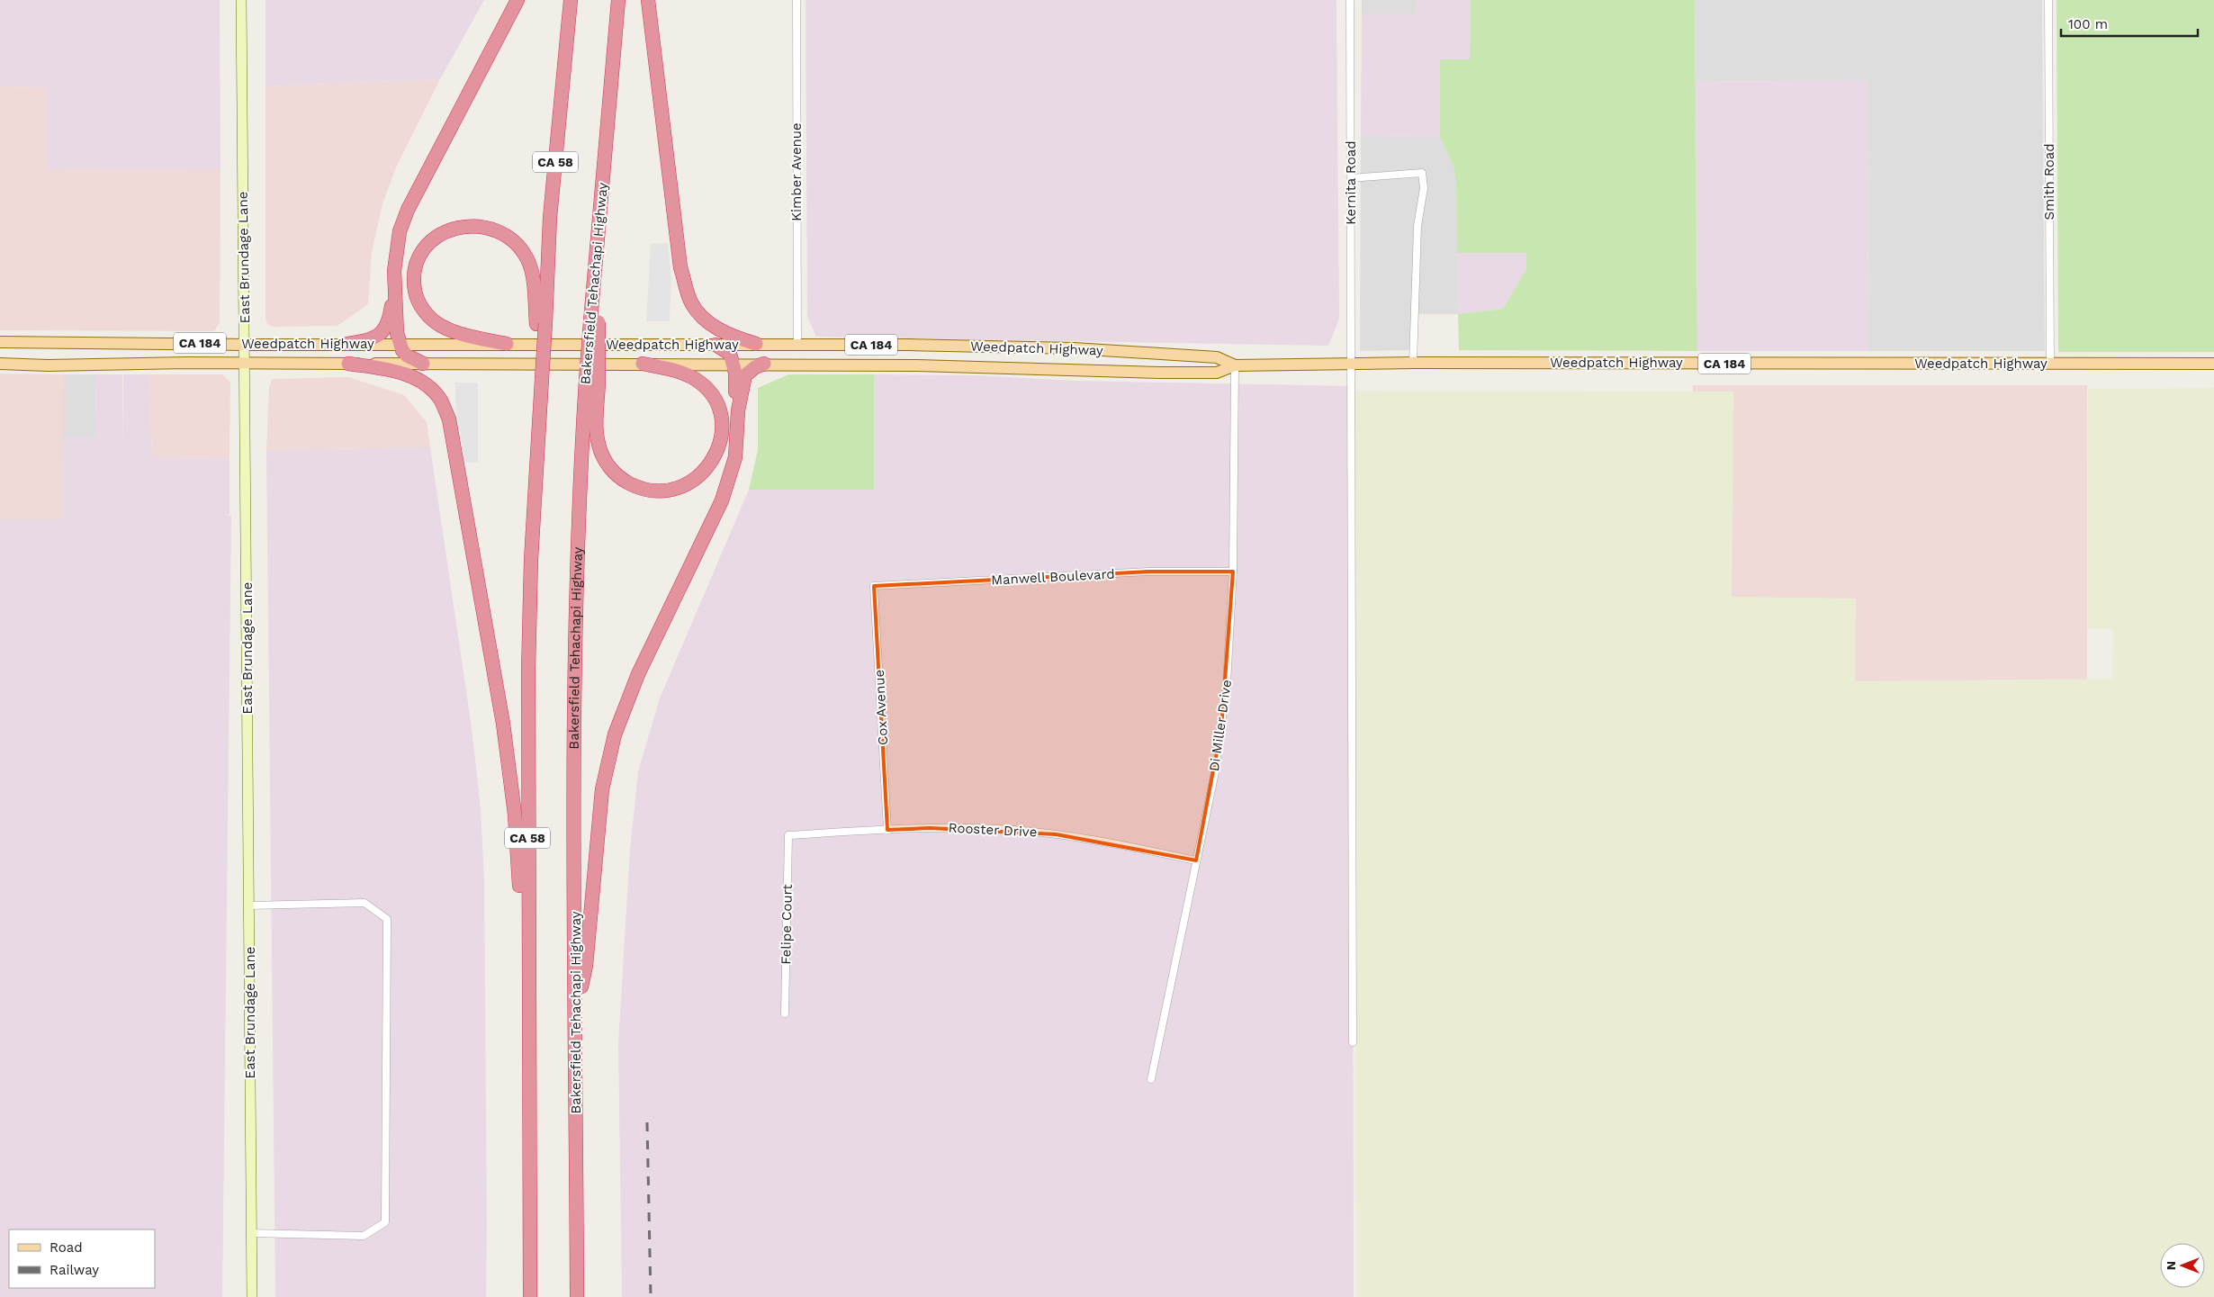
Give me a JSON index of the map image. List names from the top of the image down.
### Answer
{
  "streets": {
    "highway": ["CA 58", "Bakersfield Tehachapi Highway"],
    "main road": ["East Brundage Lane", "CA 184", "Weedpatch Highway"],
    "street": [
      "Kimber Avenue",
      "Smith Road",
      "Kernita Road",
      "Manwell Boulevard",
      "Cox Avenue",
      "Di Miller Drive",
      "Rooster Drive",
      "Felipe Court"
    ]
  },
  "crossings": [
    ["Kimber Avenue", "Weedpatch Highway"],
    ["Smith Road", "Weedpatch Highway"],
    ["Kernita Road", "Weedpatch Highway"],
    ["East Brundage Lane", "Weedpatch Highway"],
    ["Weedpatch Highway", "Di Miller Drive"],
    ["Manwell Boulevard", "Cox Avenue"],
    ["Manwell Boulevard", "Di Miller Drive"],
    ["Cox Avenue", "Rooster Drive"],
    ["Di Miller Drive", "Rooster Drive"],
    ["Rooster Drive", "Felipe Court"]
  ],
  "legend": ["Road", "Railway"],
  "scale_bar": "100 m",
  "north": "left"
}
